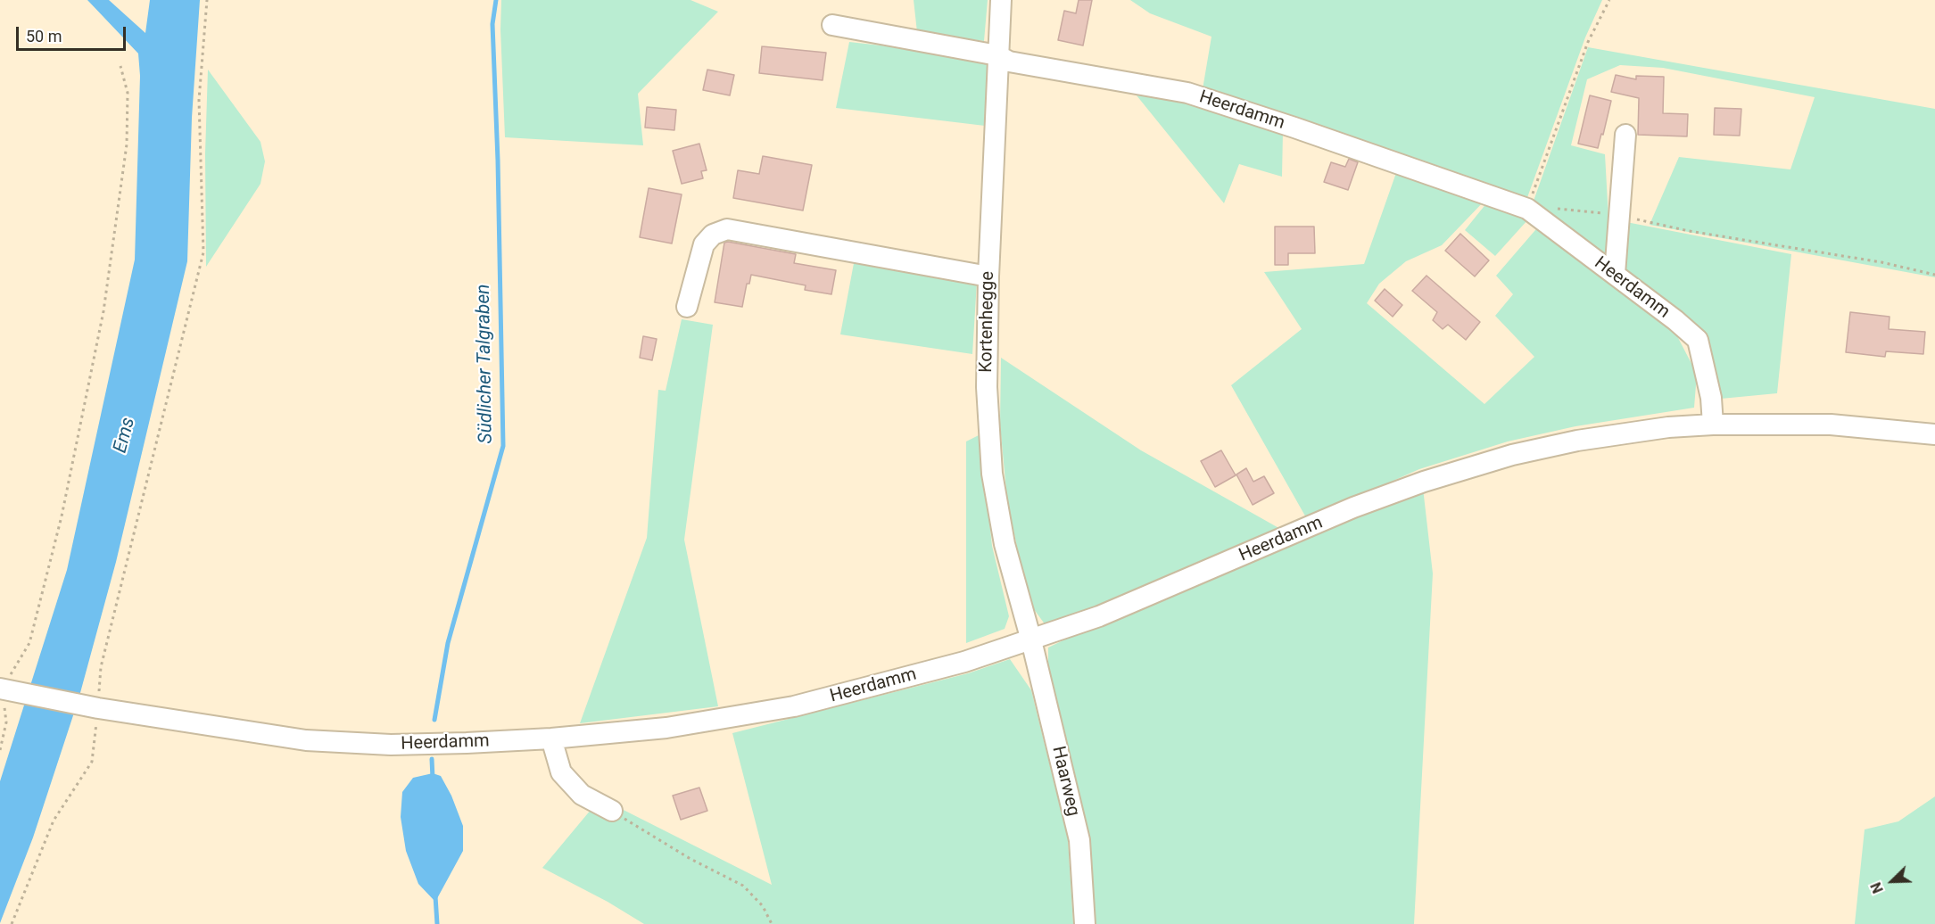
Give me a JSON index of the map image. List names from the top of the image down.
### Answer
{
  "streets": {
    "street": ["Heerdamm", "Kortenhegge", "Haarweg"]
  },
  "crossings": [
    ["Heerdamm", "Kortenhegge"],
    ["Heerdamm", "Haarweg"],
    ["Kortenhegge", "Haarweg"]
  ],
  "water": ["Südlicher Talgraben", "Ems"],
  "scale_bar": "50 m",
  "north": "bottom left"
}
